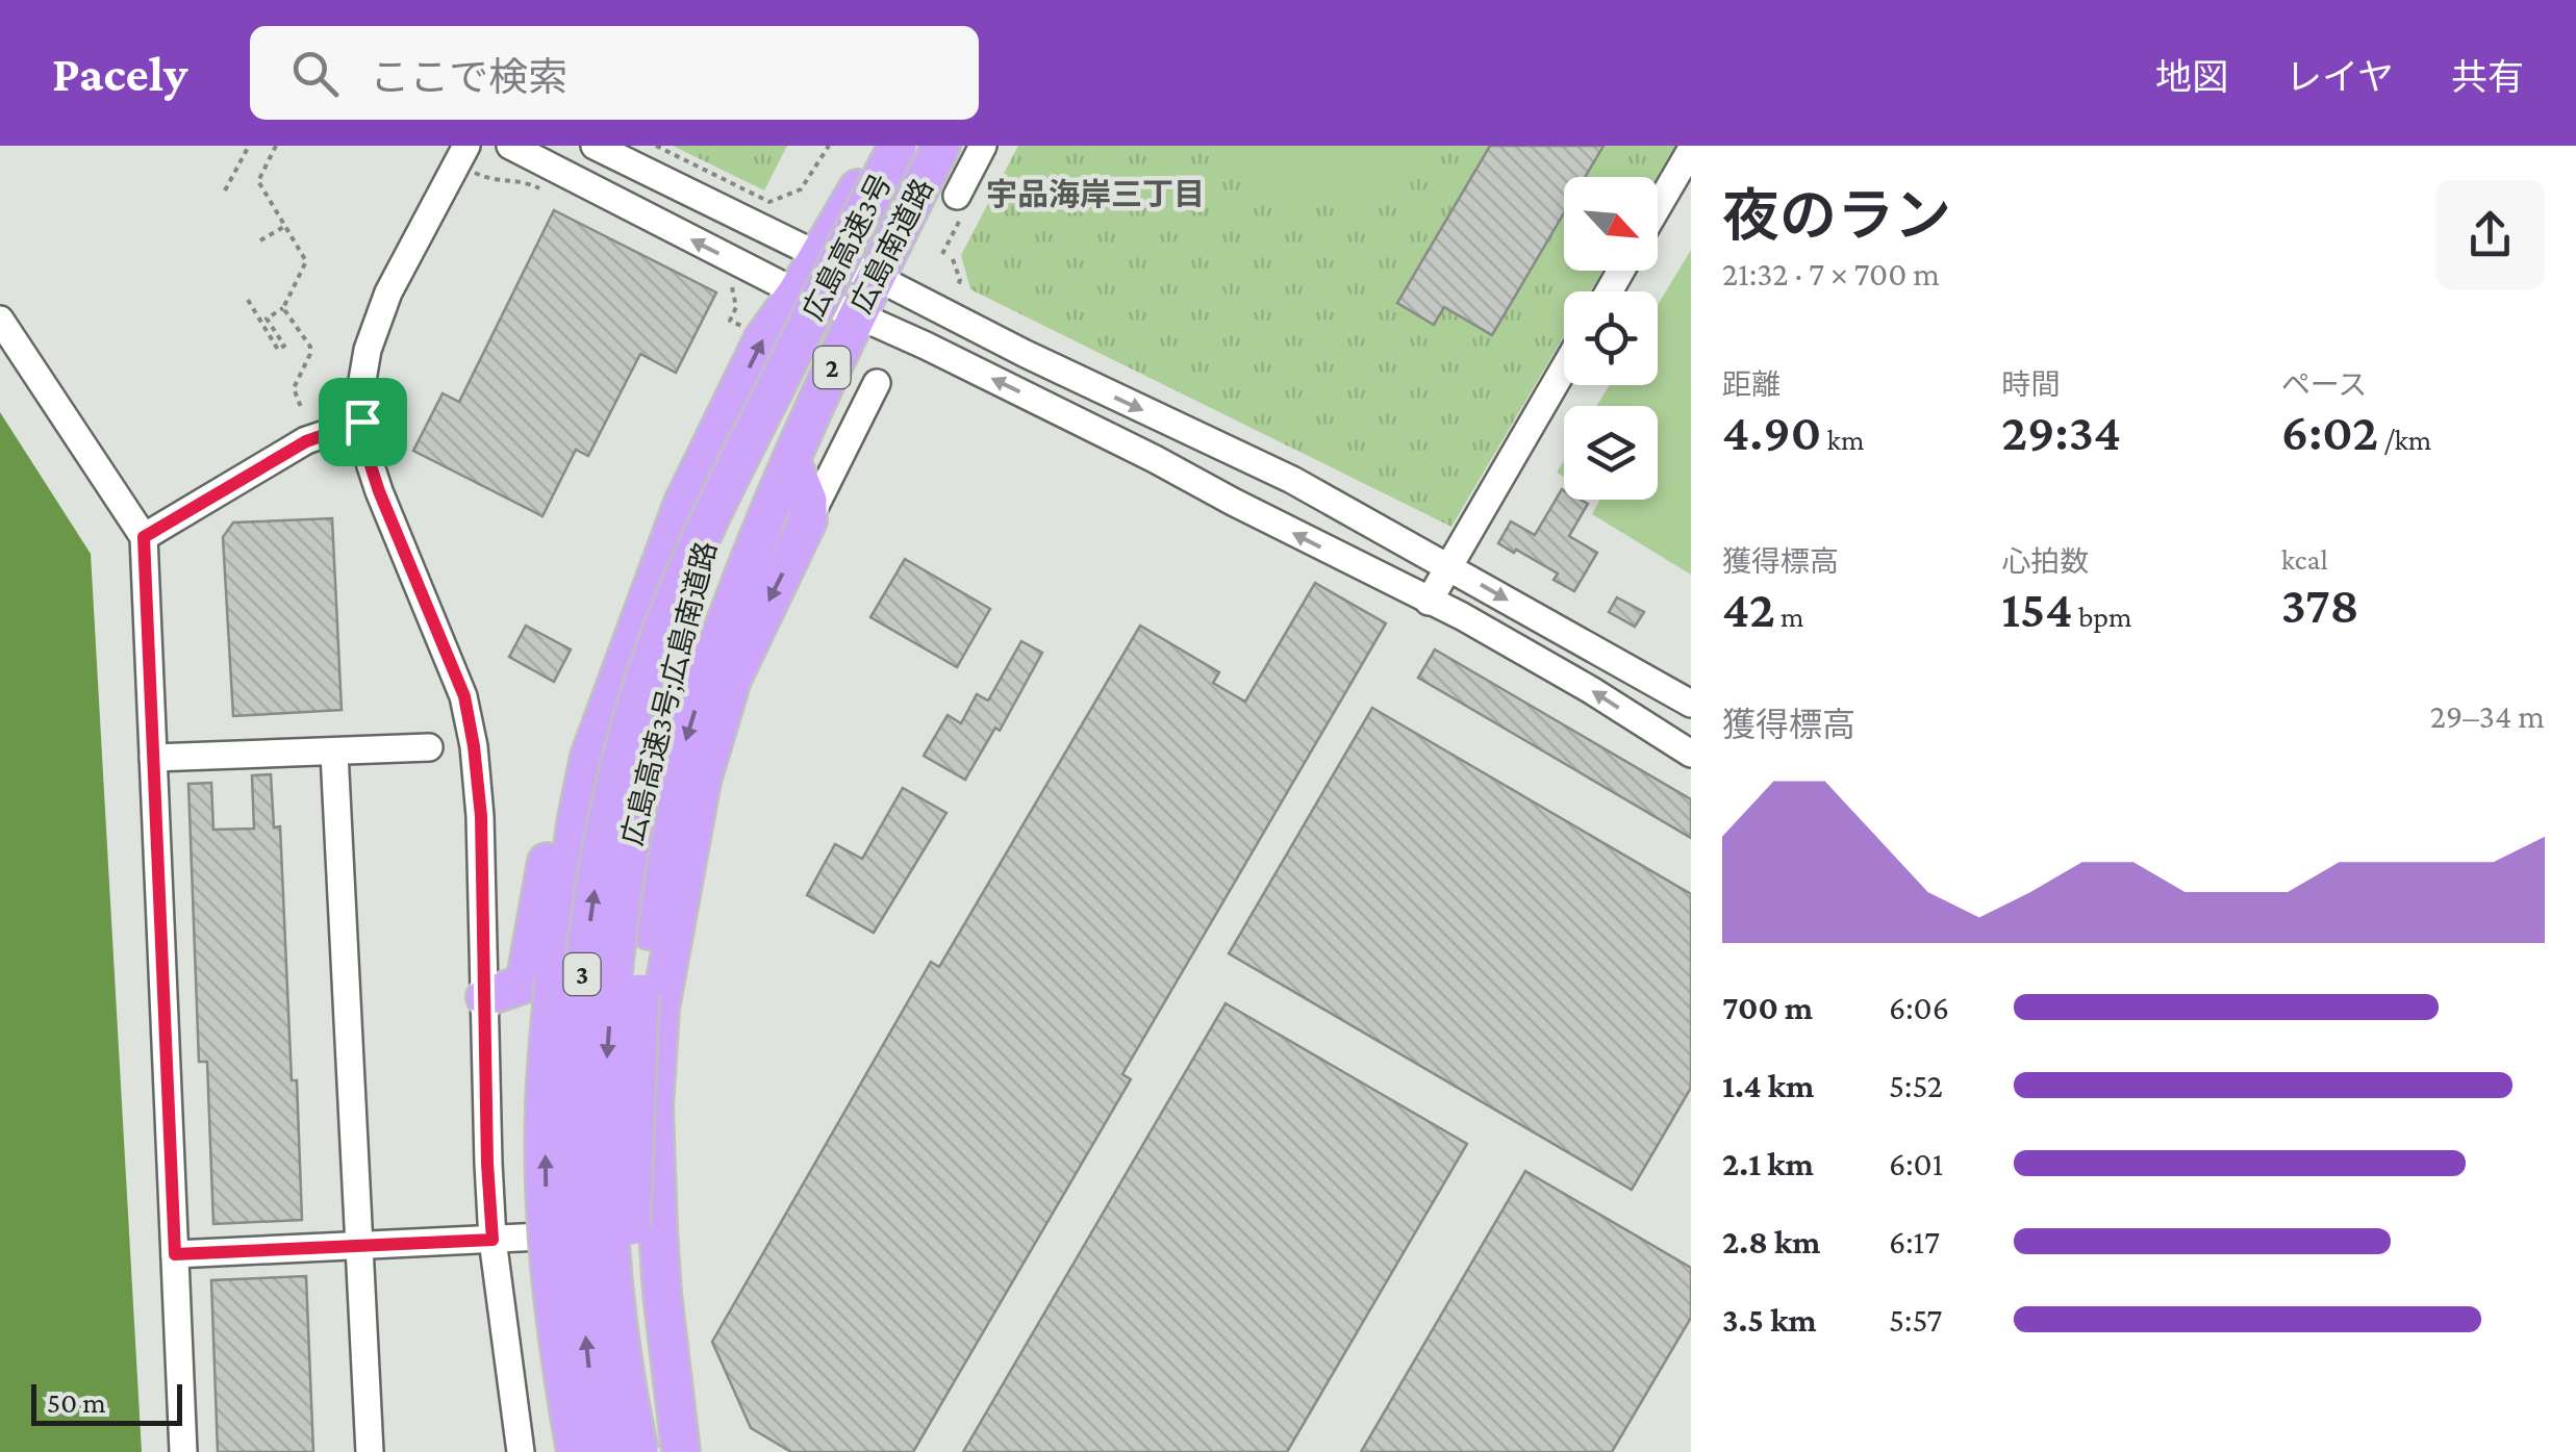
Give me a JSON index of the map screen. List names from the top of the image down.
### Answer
{
  "streets": {
    "highway": [
      "広島南道路",
      "広島高速3号",
      "2",
      "広島高速3号;広島南道路",
      "3"
    ]
  },
  "crossings": [
    ["広島高速3号", "広島高速3号;広島南道路"]
  ],
  "districts": ["宇品海岸三丁目"],
  "scale_bar": "50 m",
  "north": "bottom right",
  "page": {
    "header": "Pacely",
    "search": "ここで検索",
    "nav": ["地図", "レイヤ", "共有"],
    "heading": ["夜のラン", "21:32 · 7 × 700 m"],
    "stats": [
      ["距離", "4.90 km"],
      ["時間", "29:34"],
      ["ペース", "6:02 /km"],
      ["獲得標高", "42 m"],
      ["心拍数", "154 bpm"],
      ["kcal", "378"]
    ],
    "chart": ["獲得標高", "29–34 m"],
    "list": [
      {
        "name": "700 m",
        "note": "6:06"
      },
      {
        "name": "1.4 km",
        "note": "5:52"
      },
      {
        "name": "2.1 km",
        "note": "6:01"
      },
      {
        "name": "2.8 km",
        "note": "6:17"
      },
      {
        "name": "3.5 km",
        "note": "5:57"
      }
    ],
    "scale": "50 m"
  }
}
